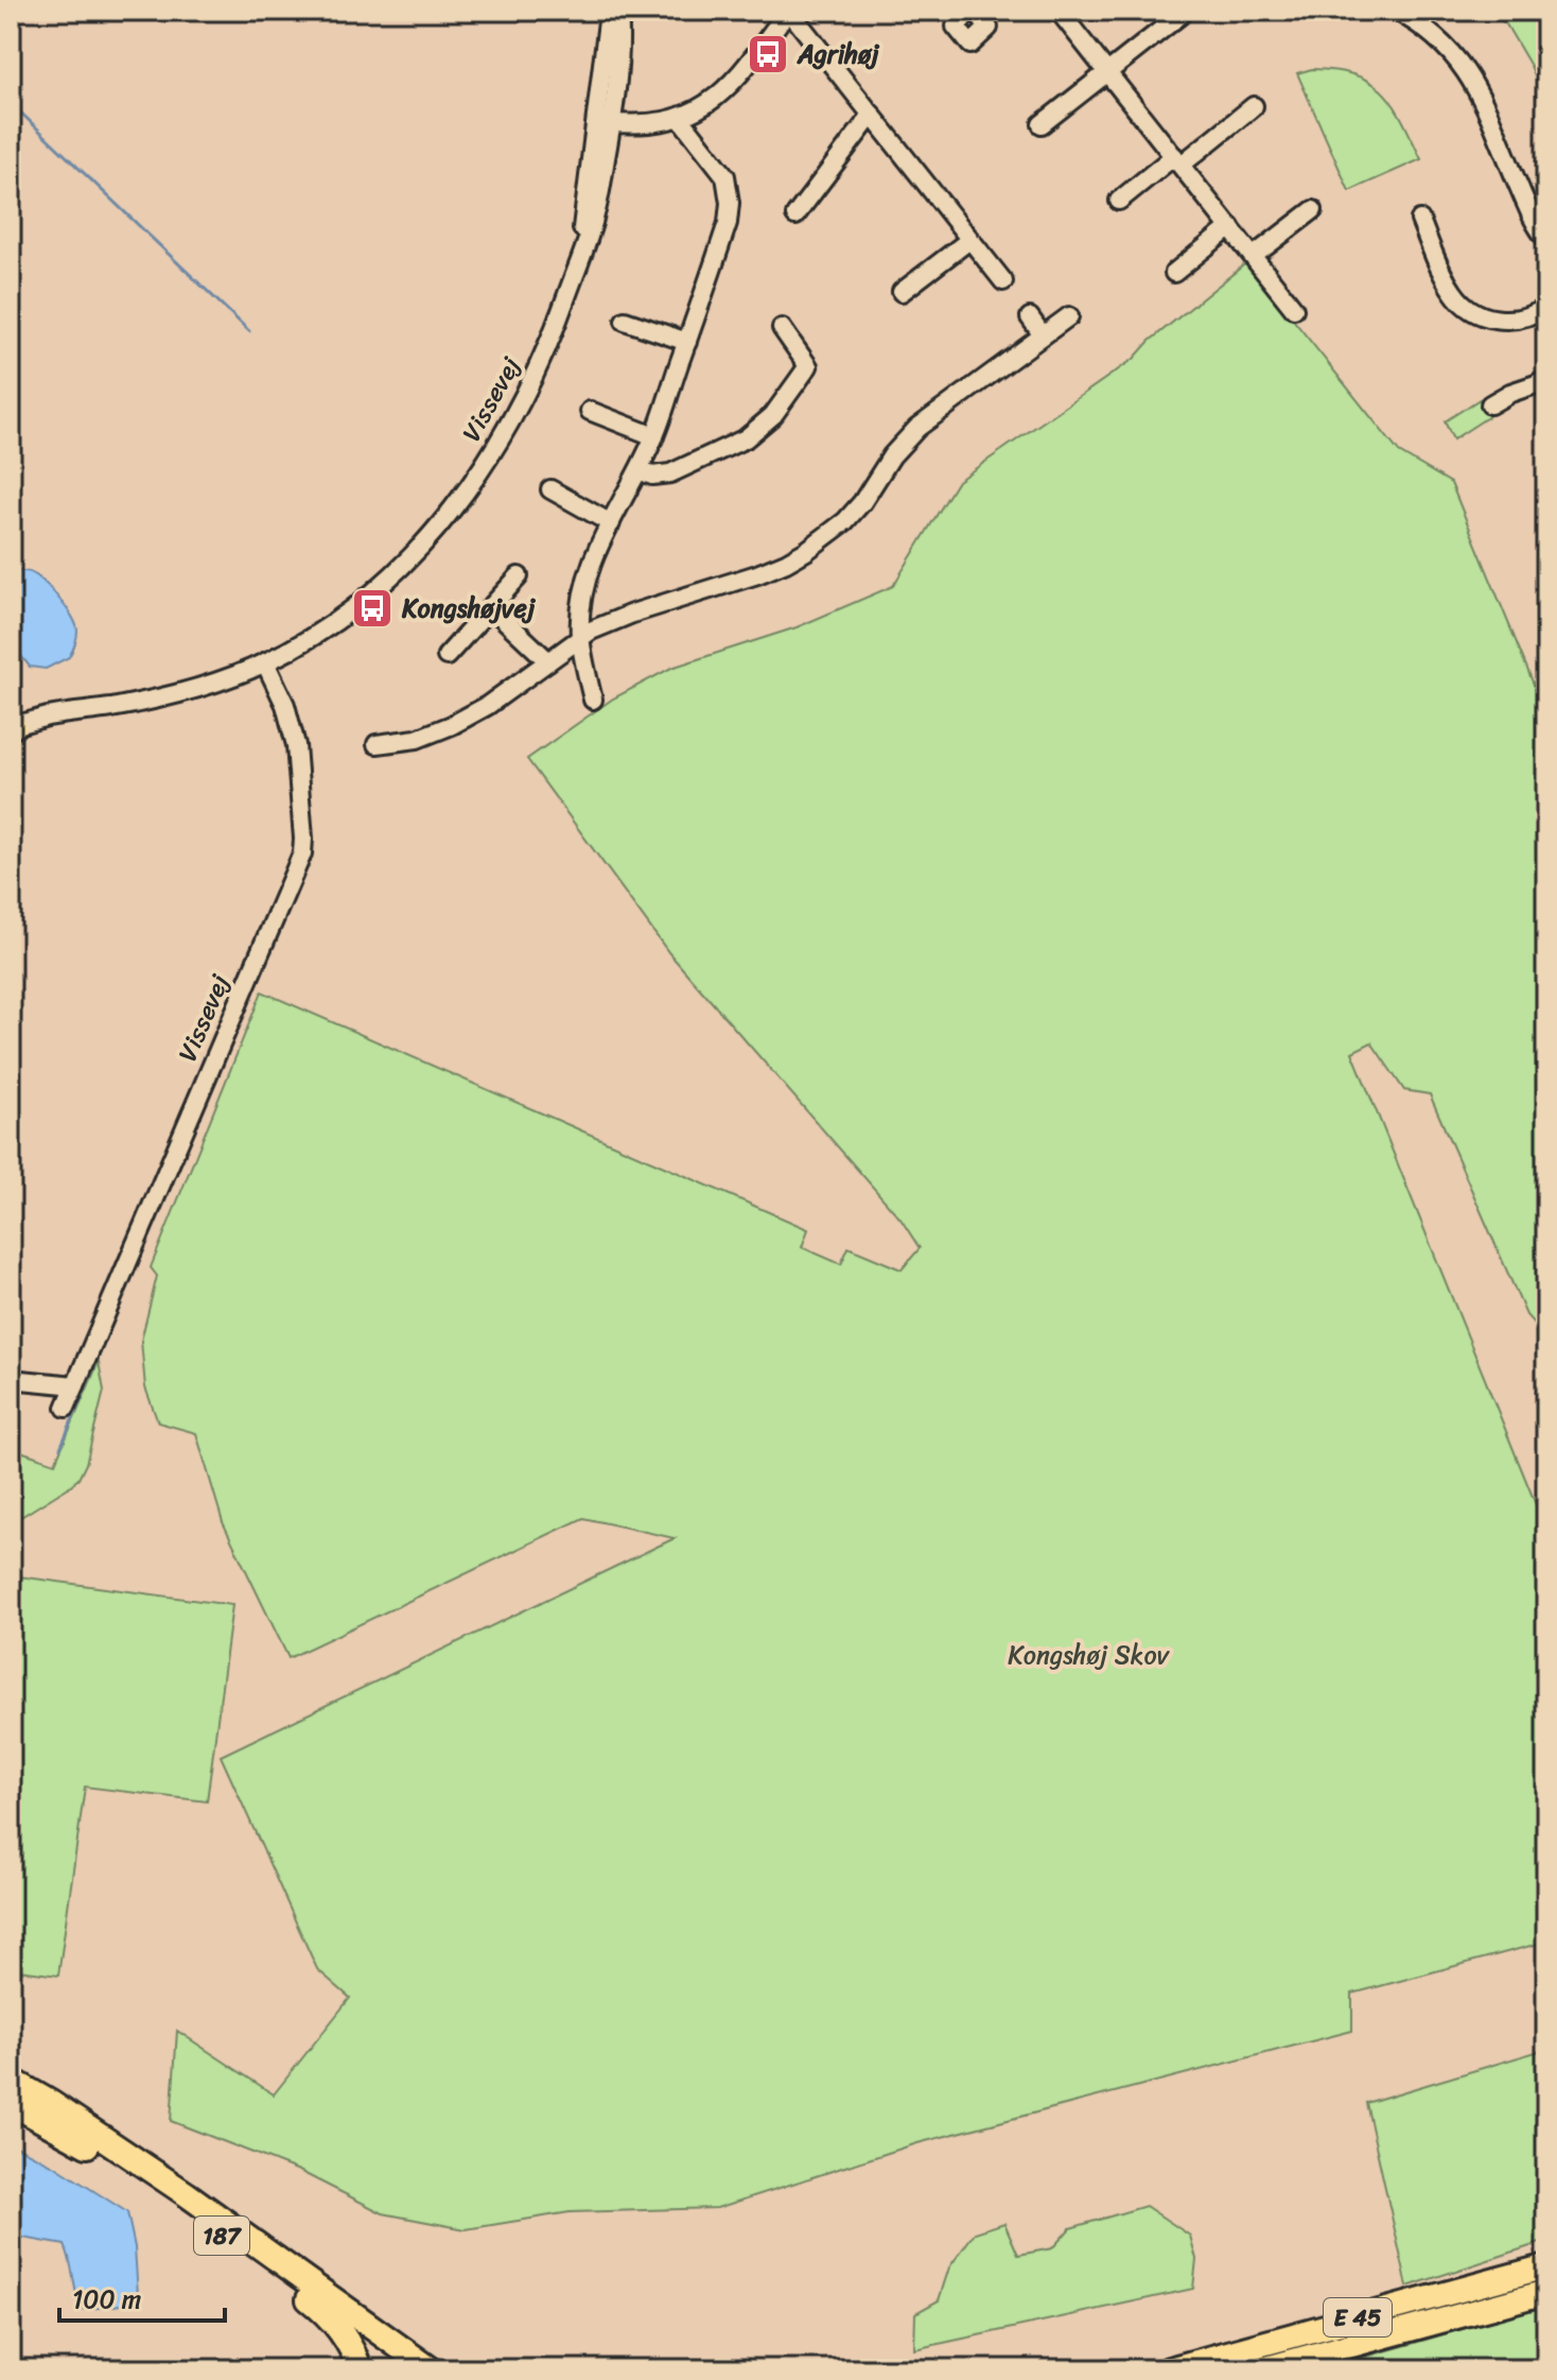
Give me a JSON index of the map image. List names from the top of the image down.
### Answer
{
  "streets": {
    "highway": ["187", "E 45"],
    "street": ["Vissevej"]
  },
  "parks": ["Kongshøj Skov"],
  "places": {
    "bus stop": ["Agrihøj", "Kongshøjvej"]
  },
  "scale_bar": "100 m"
}
